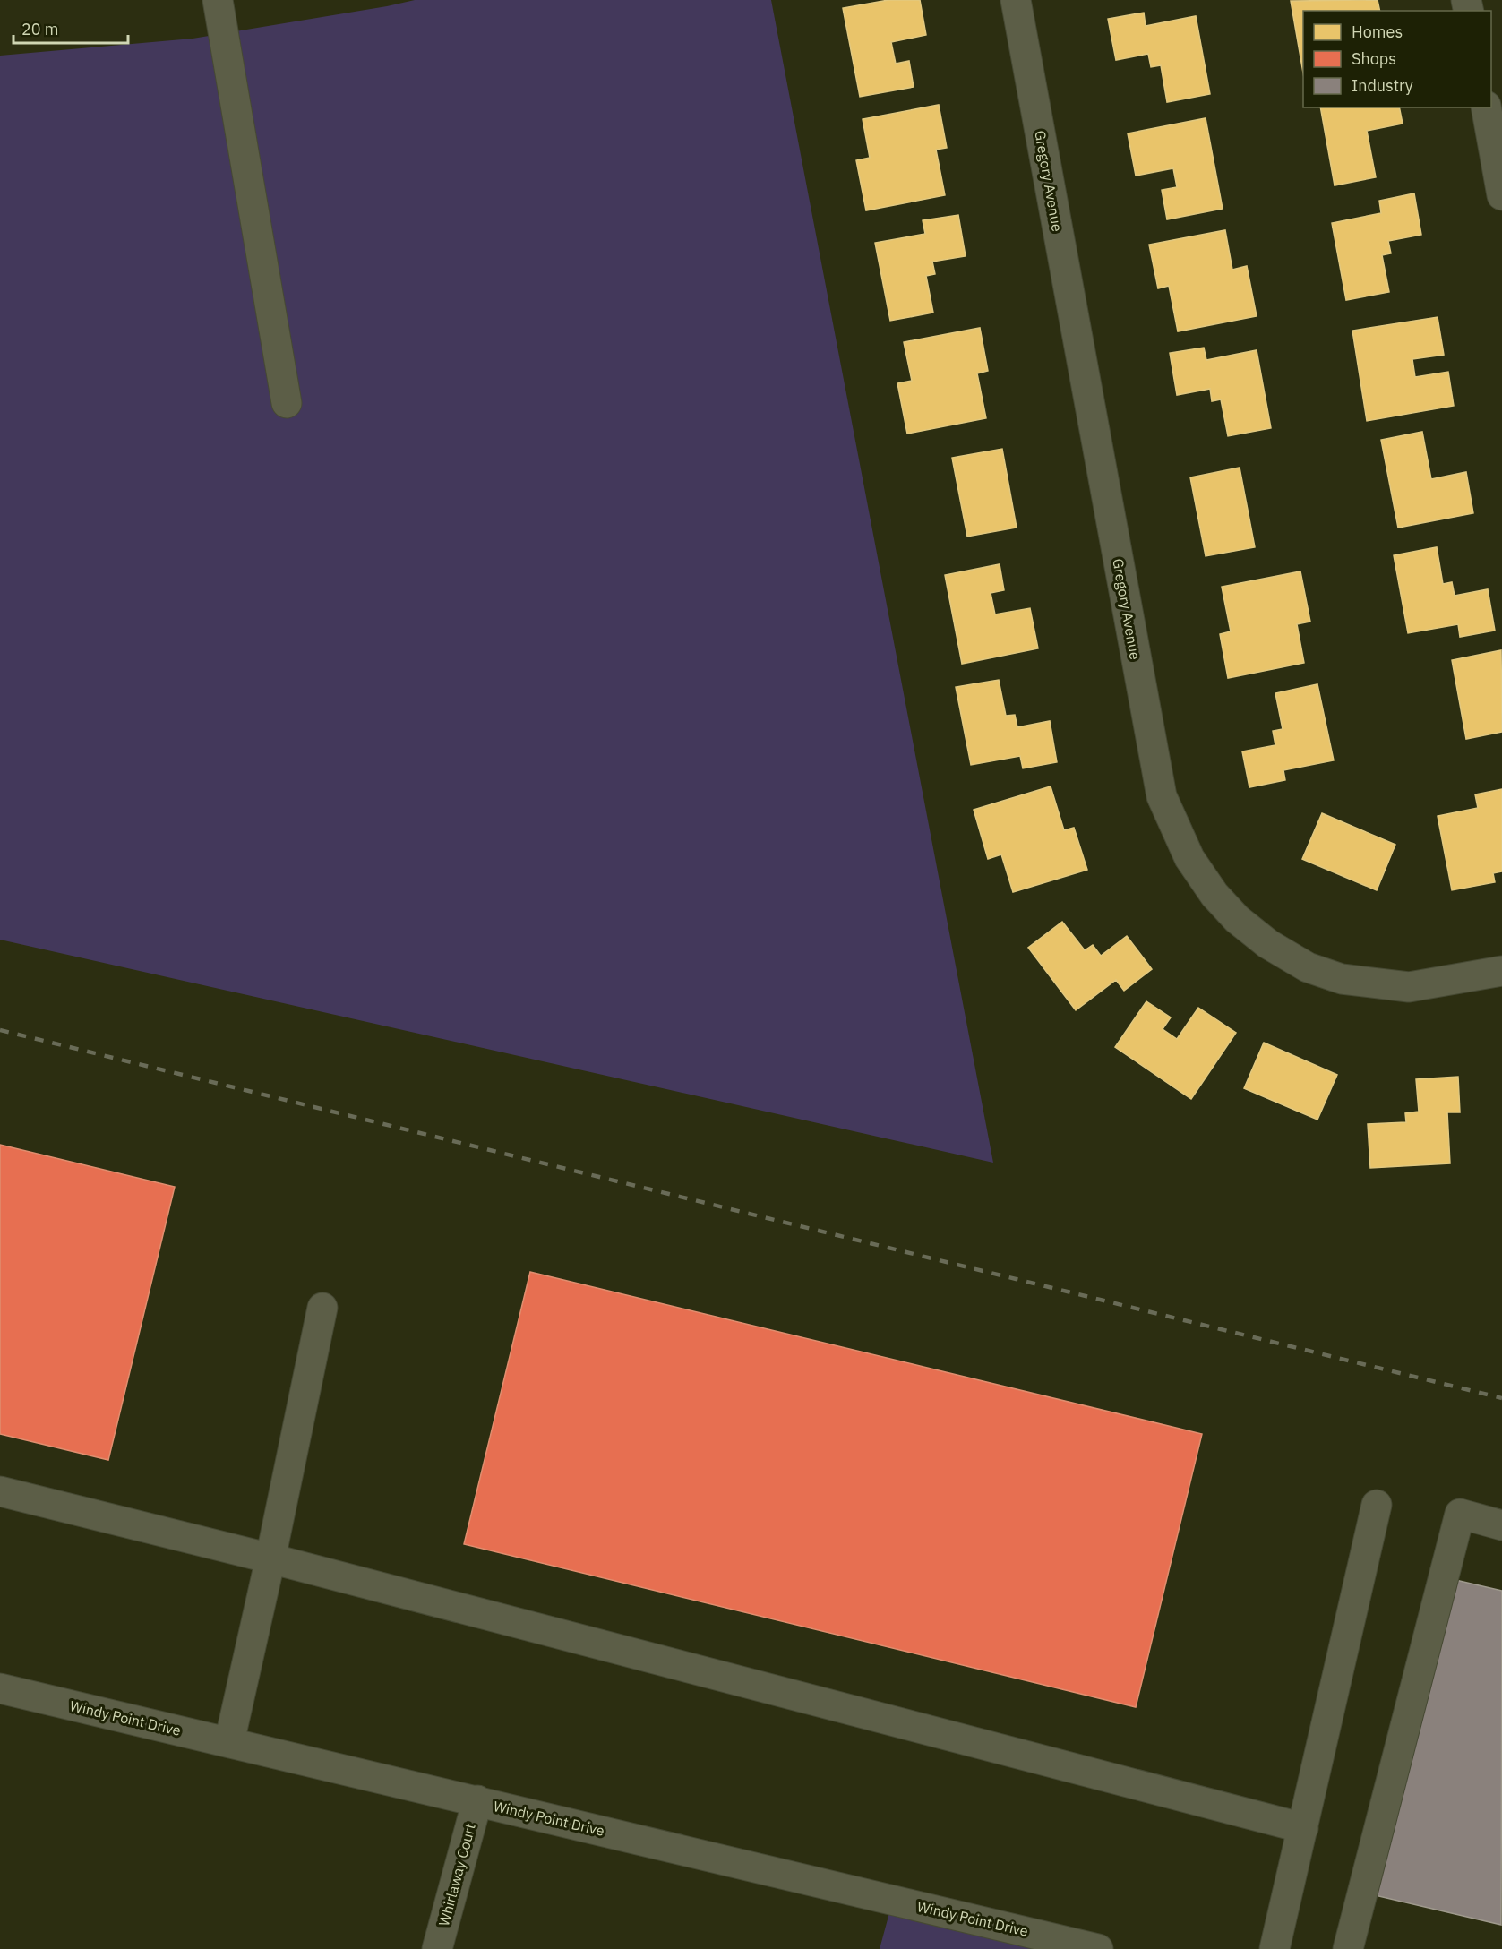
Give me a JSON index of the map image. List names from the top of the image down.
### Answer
{
  "streets": {
    "street": ["Gregory Avenue", "Windy Point Drive", "Whirlaway Court"]
  },
  "crossings": [
    ["Windy Point Drive", "Whirlaway Court"]
  ],
  "legend": ["Homes", "Shops", "Industry"],
  "scale_bar": "20 m"
}
